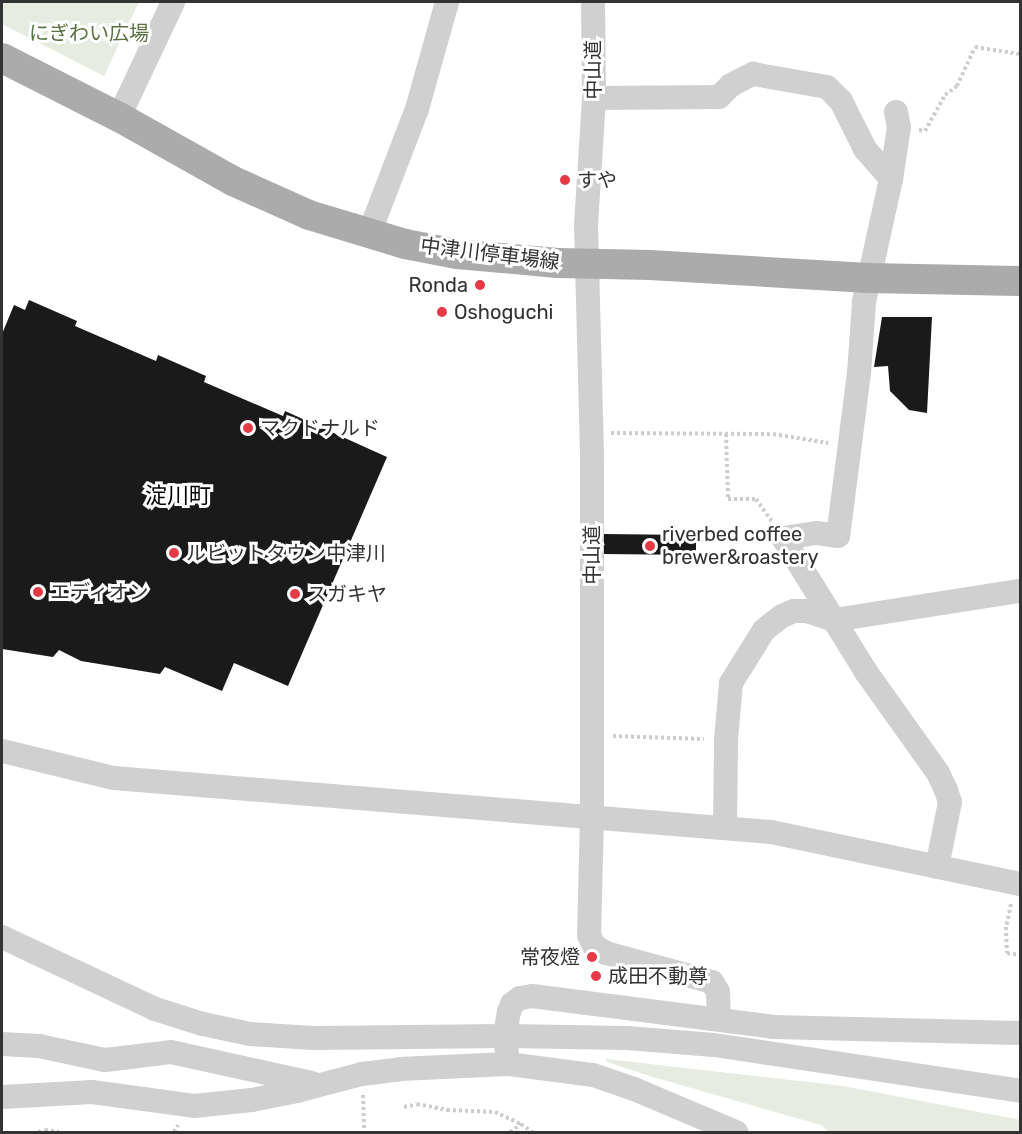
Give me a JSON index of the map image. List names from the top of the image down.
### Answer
{
  "streets": {
    "main road": ["中津川停車場線"],
    "street": ["中山道"]
  },
  "crossings": [
    ["中山道", "中津川停車場線"]
  ],
  "districts": ["淀川町"],
  "parks": ["にぎわい広場"],
  "places": [
    "すや",
    "Ronda",
    "Oshoguchi",
    "マクドナルド",
    "riverbed coffee brewer&roastery",
    "ルビットタウン中津川",
    "エディオン",
    "スガキヤ",
    "常夜燈",
    "成田不動尊"
  ]
}
